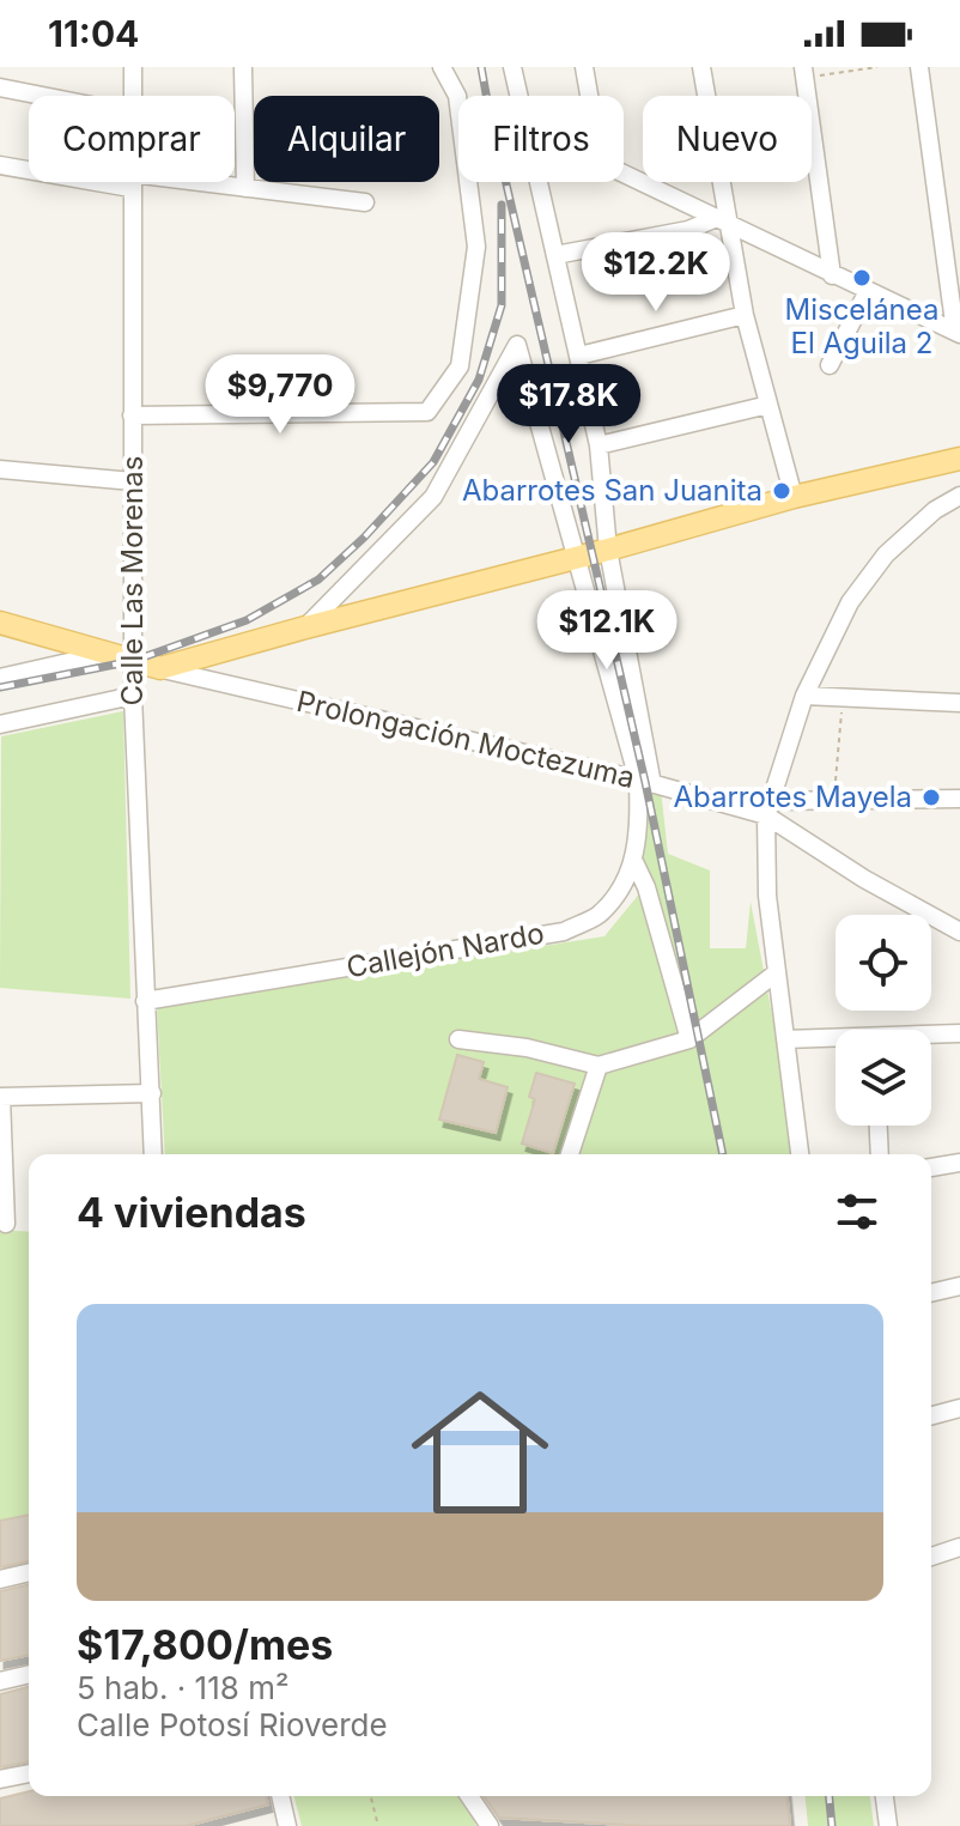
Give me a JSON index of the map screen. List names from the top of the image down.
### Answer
{
  "streets": {
    "main road": ["Prolongación Moctezuma"],
    "street": ["Calle Las Morenas", "Callejón Nardo"]
  },
  "crossings": [
    ["Calle Las Morenas", "Prolongación Moctezuma"],
    ["Calle Las Morenas", "Callejón Nardo"],
    ["Prolongación Moctezuma", "Callejón Nardo"]
  ],
  "places": ["Miscelánea El Aguila 2", "Abarrotes San Juanita", "Abarrotes Mayela"],
  "page": {
    "status": "11:04",
    "chip": [
      "Comprar",
      "Alquilar",
      "Filtros",
      "Nuevo"
    ],
    "price": [
      "$12.2K",
      "$9,770",
      "$17.8K",
      "$12.1K"
    ],
    "heading": "4 viviendas",
    "list": [
      {
        "name": "$17,800/mes",
        "note": "5 hab. · 118 m² · Calle Potosí Rioverde"
      }
    ]
  }
}
